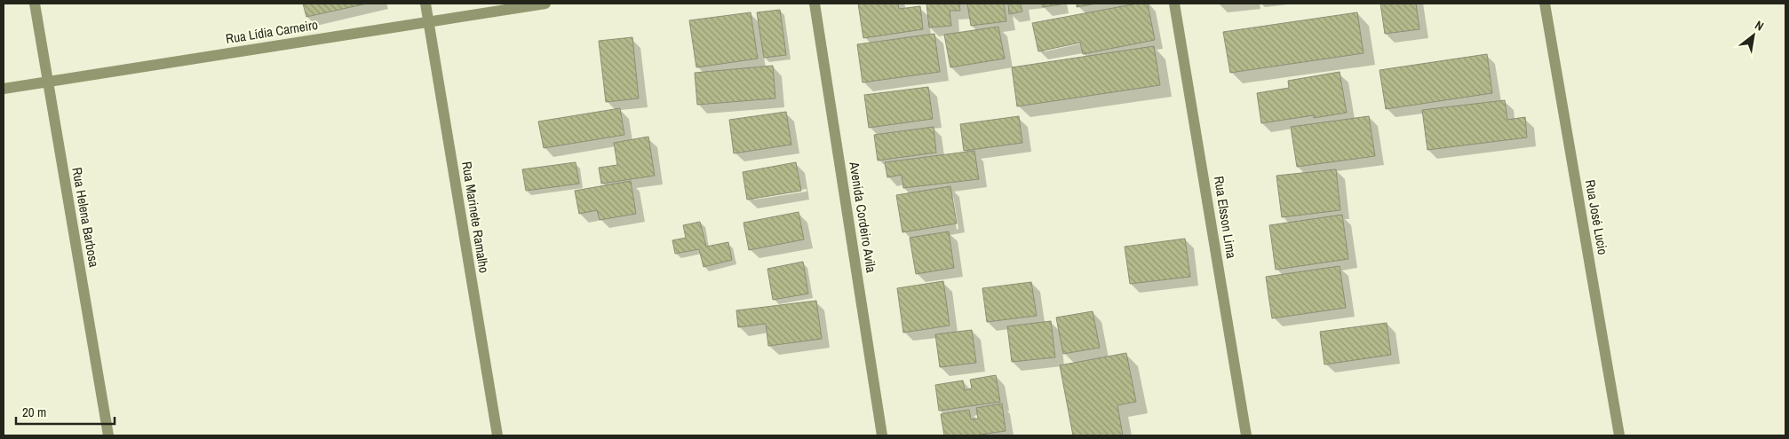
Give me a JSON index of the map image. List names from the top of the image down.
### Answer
{
  "streets": {
    "street": [
      "Rua Lídia Carneiro",
      "Rua Helena Barbosa",
      "Rua Marinete Ramalho",
      "Avenida Cordeiro Avila",
      "Rua Elsson Lima",
      "Rua José Lucio"
    ]
  },
  "crossings": [
    ["Rua Lídia Carneiro", "Rua Helena Barbosa"],
    ["Rua Lídia Carneiro", "Rua Marinete Ramalho"]
  ],
  "scale_bar": "20 m",
  "north": "top right"
}
